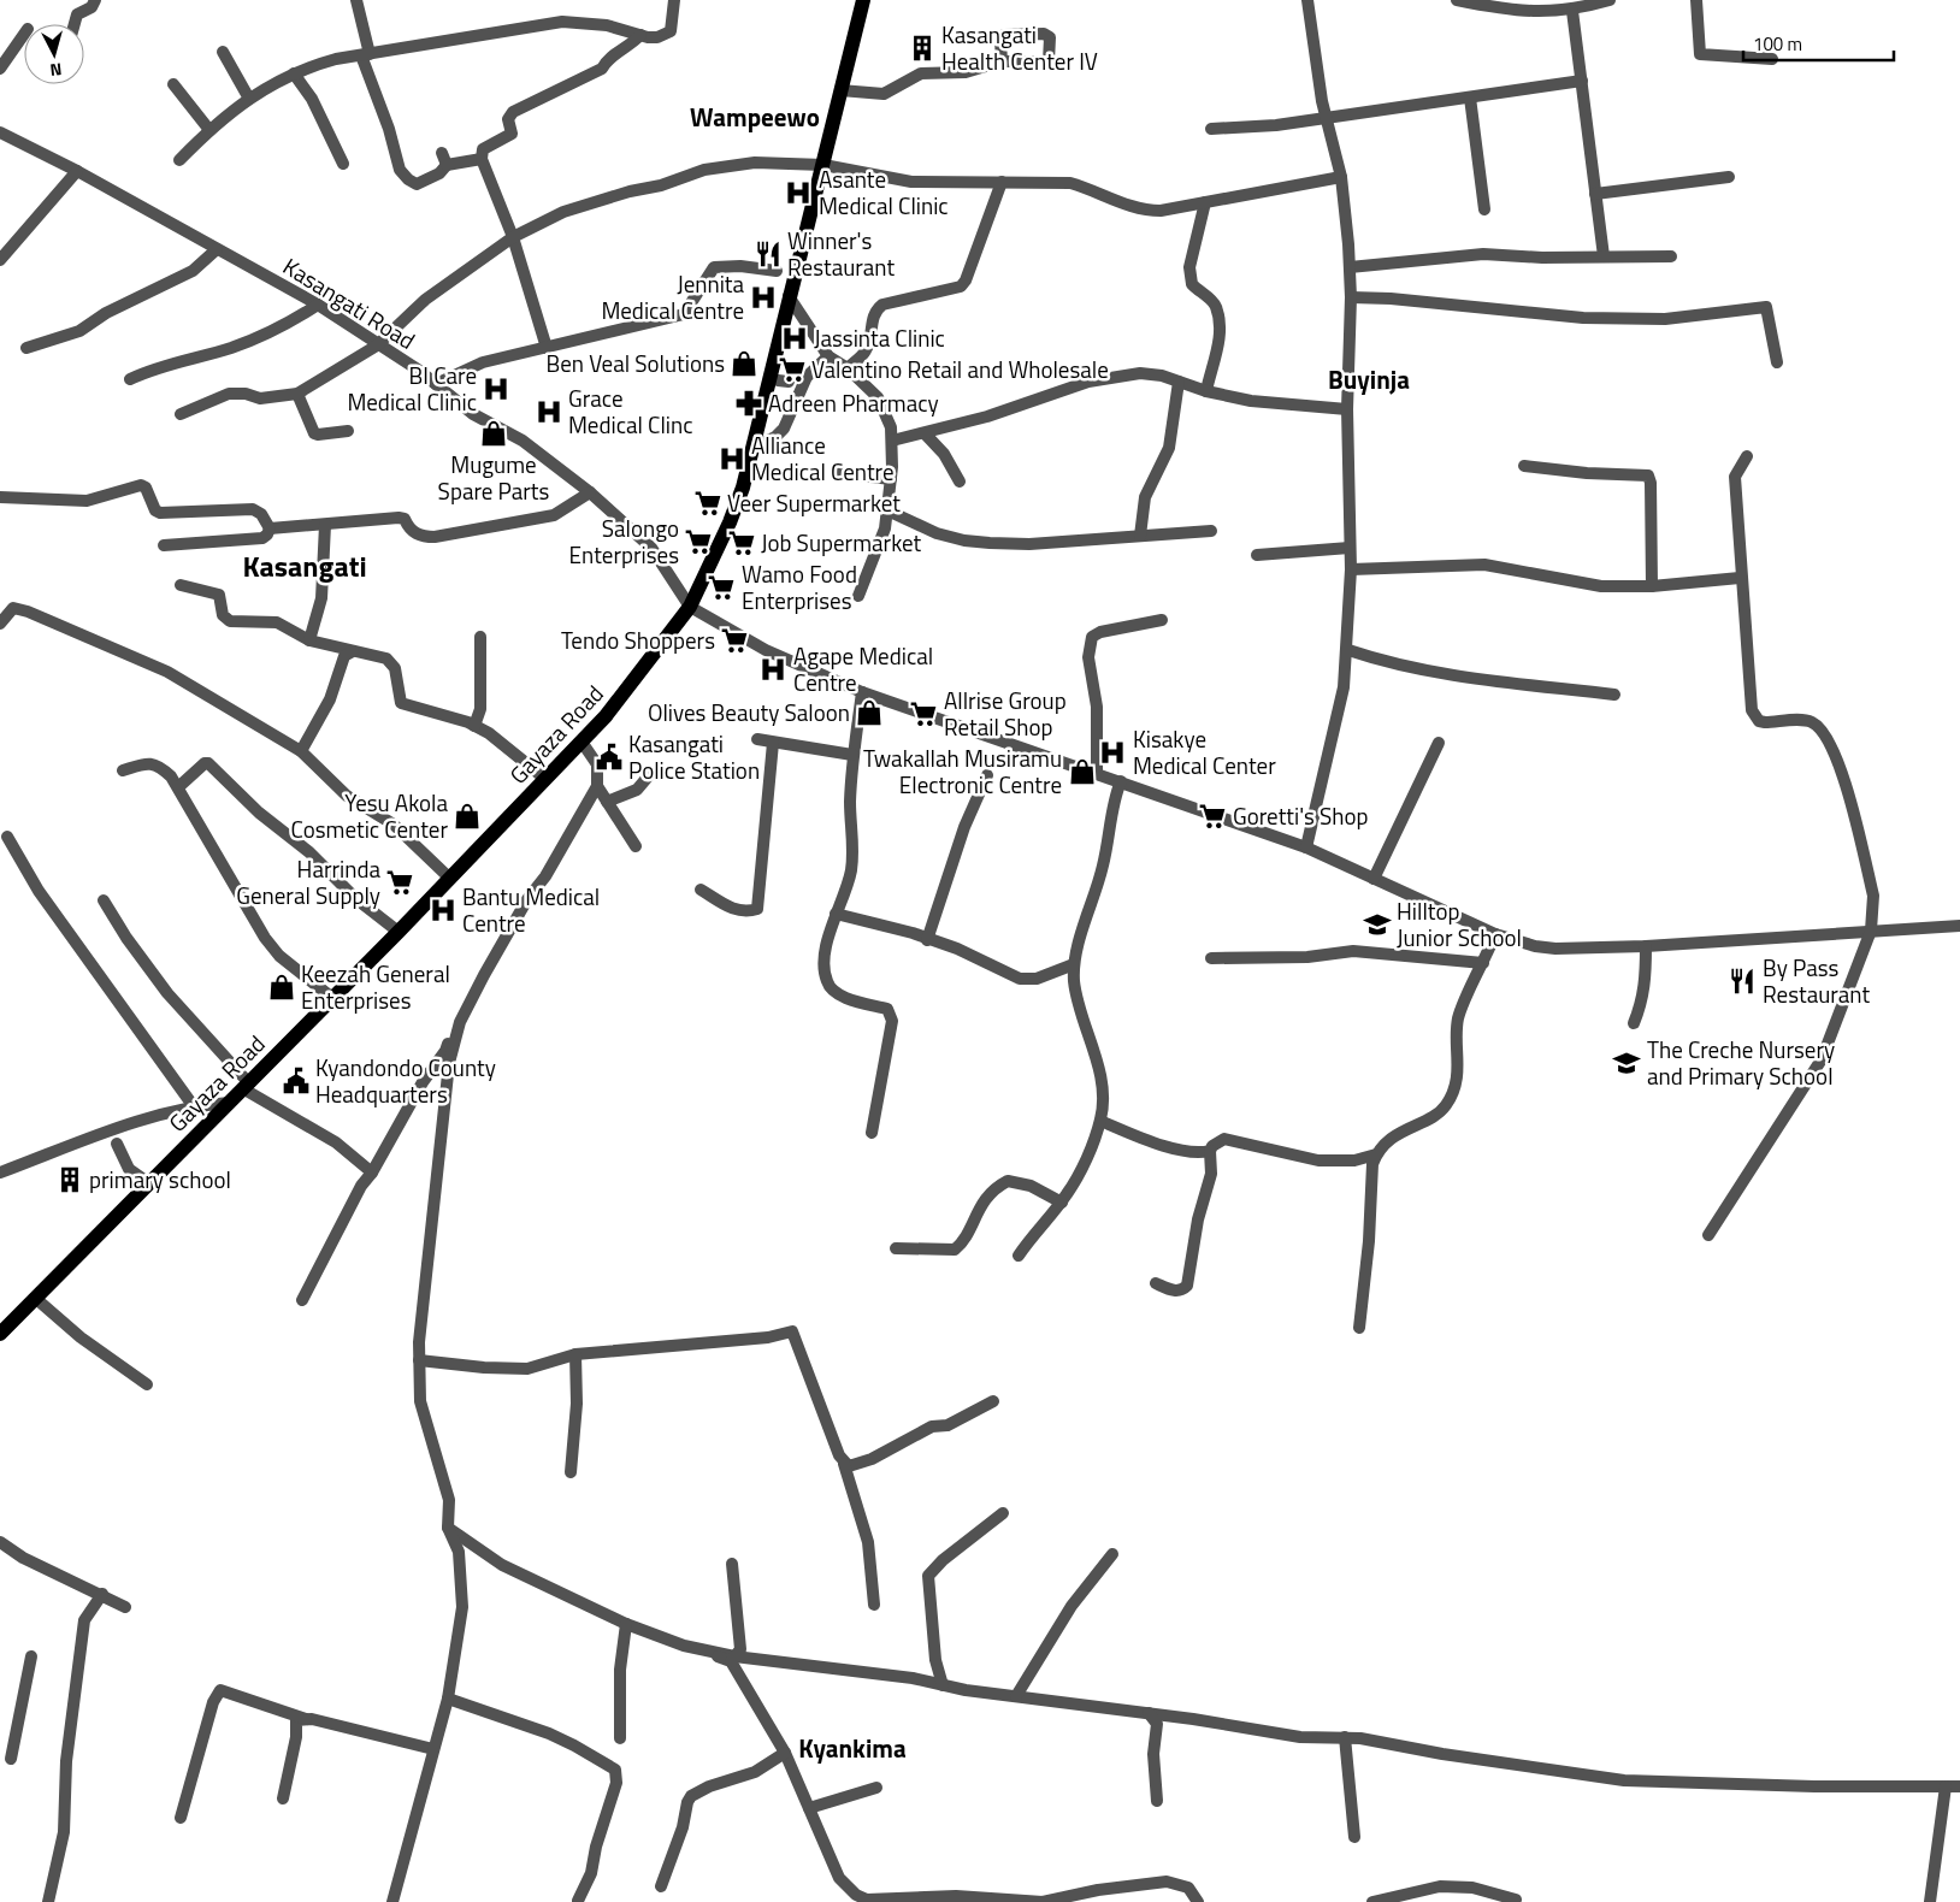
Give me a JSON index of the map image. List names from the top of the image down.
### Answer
{
  "streets": {
    "main road": ["Gayaza Road"],
    "street": ["Kasangati Road"]
  },
  "crossings": [
    ["Kasangati Road", "Gayaza Road"]
  ],
  "districts": [
    "Wampeewo",
    "Buyinja",
    "Kasangati",
    "Kyankima"
  ],
  "places": {
    "building": ["Kasangati Health Center IV", "primary school"],
    "hospital": [
      "Asante Medical Clinic",
      "Jennita Medical Centre",
      "Jassinta Clinic",
      "BI Care Medical Clinic",
      "Grace Medical Clinc",
      "Alliance Medical Centre",
      "Agape Medical Centre",
      "Kisakye Medical Center",
      "Bantu Medical Centre"
    ],
    "restaurant": ["Winner's Restaurant", "By Pass Restaurant"],
    "shop": [
      "Ben Veal Solutions",
      "Mugume Spare Parts",
      "Olives Beauty Saloon",
      "Twakallah Musiramu Electronic Centre",
      "Yesu Akola Cosmetic Center",
      "Keezah General Enterprises"
    ],
    "supermarket": [
      "Valentino Retail and Wholesale",
      "Veer Supermarket",
      "Salongo Enterprises",
      "Job Supermarket",
      "Wamo Food Enterprises",
      "Tendo Shoppers",
      "Allrise Group Retail Shop",
      "Goretti's Shop",
      "Harrinda General Supply"
    ],
    "pharmacy": ["Adreen Pharmacy"],
    "public building": ["Kasangati Police Station", "Kyandondo County Headquarters"],
    "school or university": ["Hilltop Junior School", "The Creche Nursery and Primary School"]
  },
  "scale_bar": "100 m",
  "north": "bottom"
}
